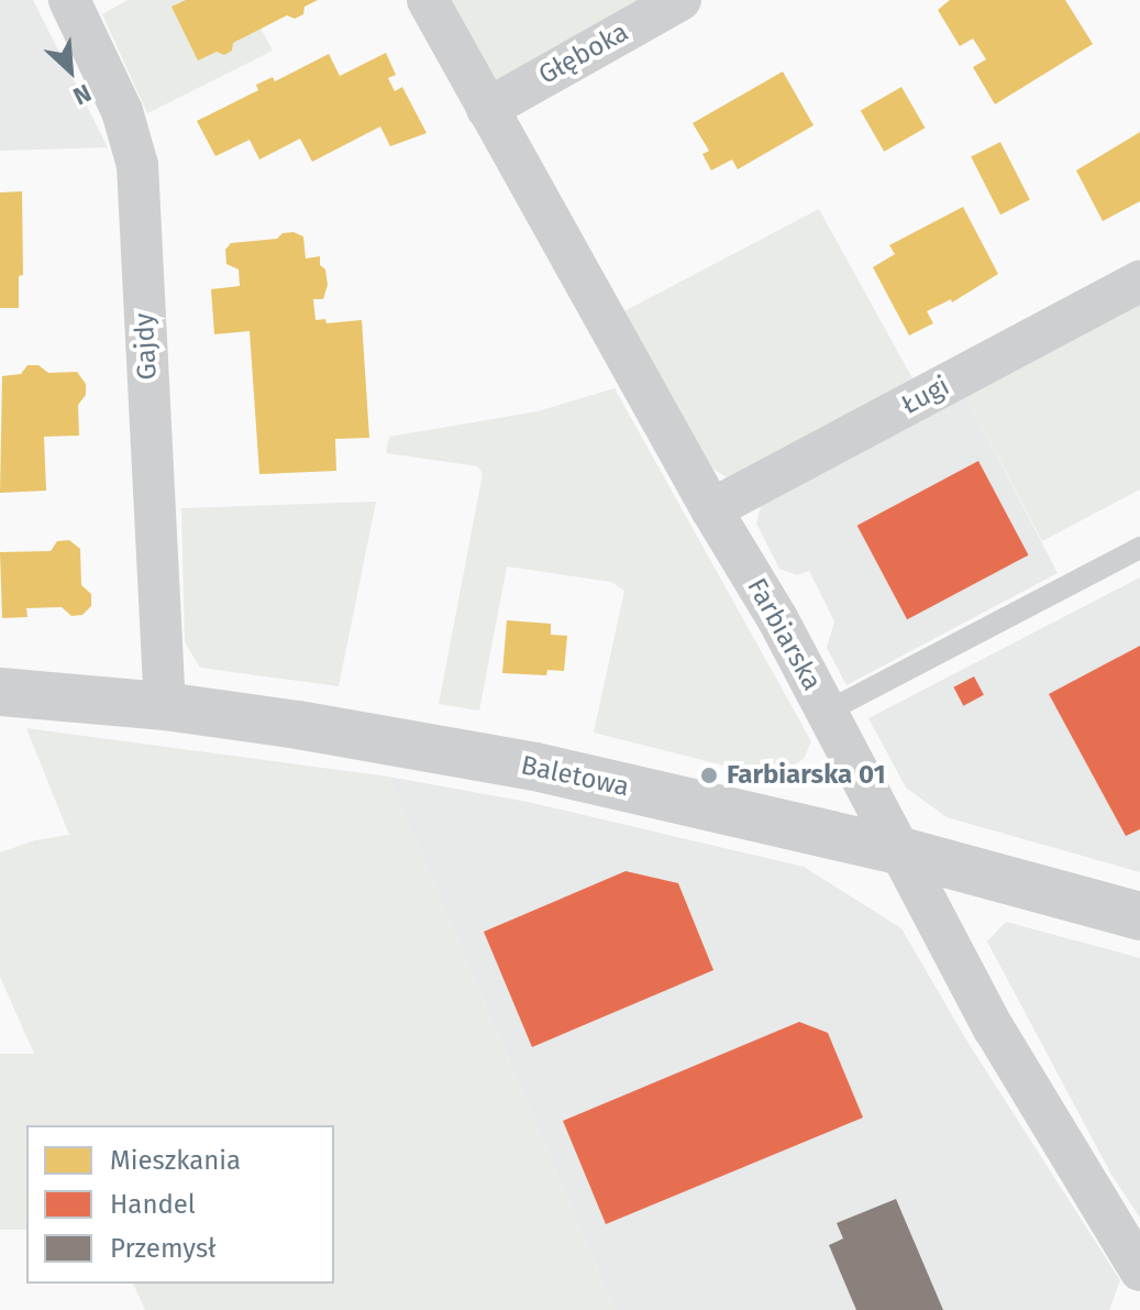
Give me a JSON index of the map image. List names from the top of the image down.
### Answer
{
  "streets": {
    "street": [
      "Głęboka",
      "Gajdy",
      "Ługi",
      "Farbiarska",
      "Baletowa"
    ]
  },
  "crossings": [
    ["Głęboka", "Farbiarska"],
    ["Gajdy", "Baletowa"],
    ["Ługi", "Farbiarska"],
    ["Farbiarska", "Baletowa"]
  ],
  "places": ["Farbiarska 01"],
  "legend": ["Mieszkania", "Handel", "Przemysł"],
  "north": "bottom right"
}
